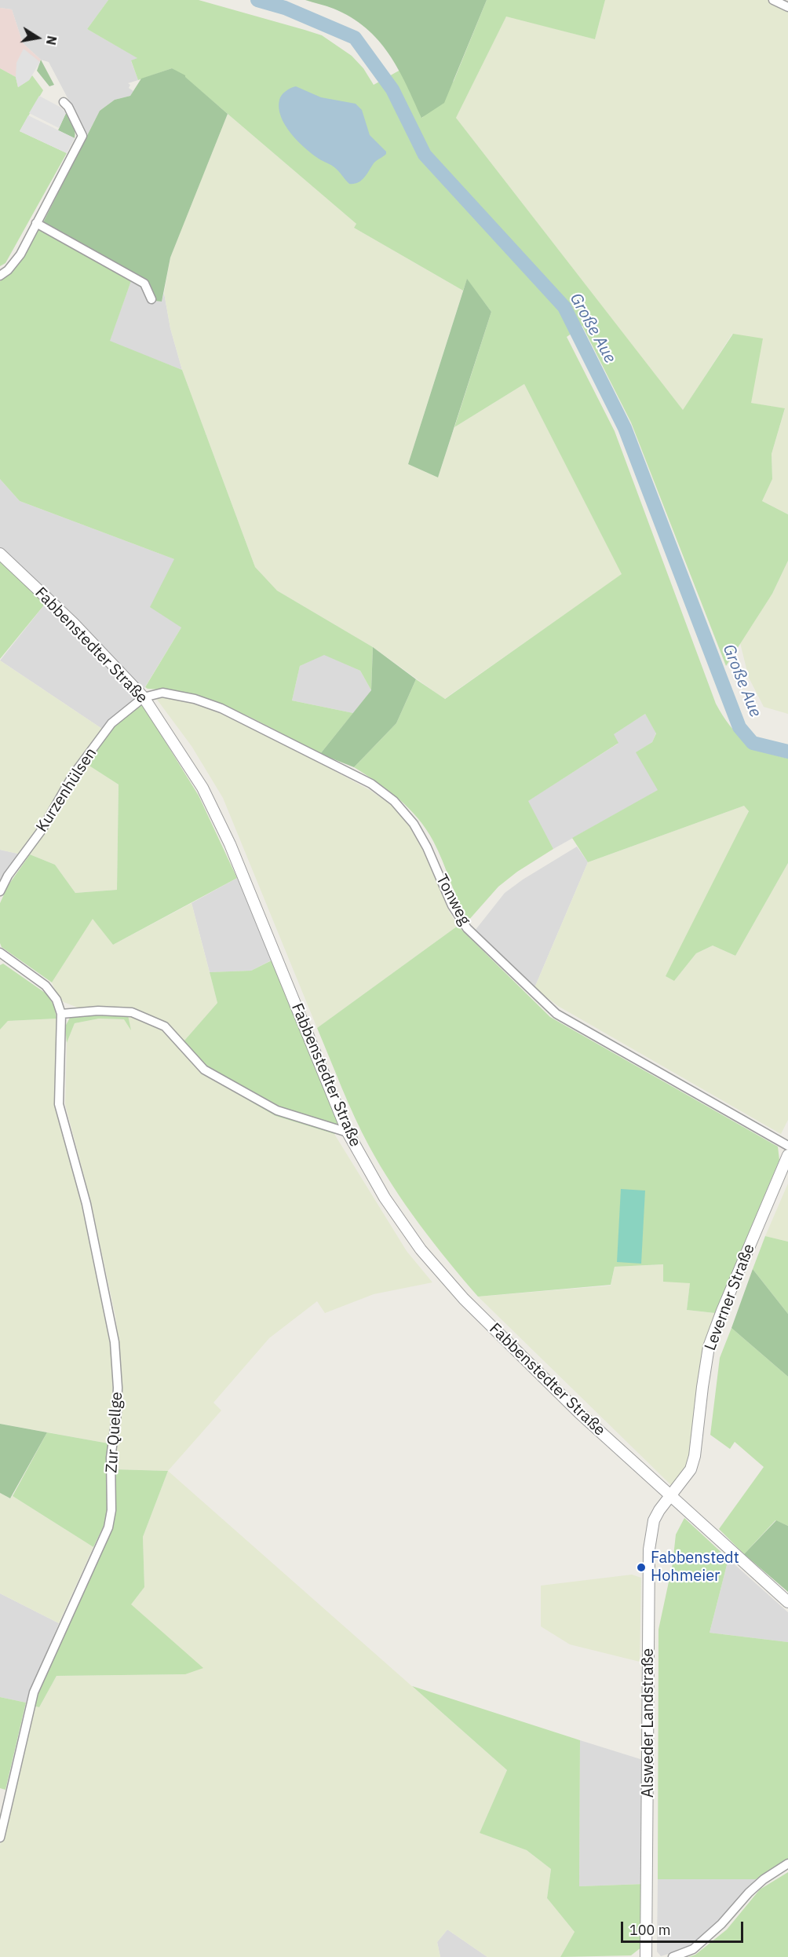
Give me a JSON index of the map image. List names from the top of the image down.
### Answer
{
  "streets": {
    "street": [
      "Fabbenstedter Straße",
      "Kurzenhülsen",
      "Tonweg",
      "Leverner Straße",
      "Zur Quellge",
      "Alsweder Landstraße"
    ]
  },
  "crossings": [
    ["Fabbenstedter Straße", "Kurzenhülsen"],
    ["Fabbenstedter Straße", "Tonweg"],
    ["Fabbenstedter Straße", "Leverner Straße"],
    ["Fabbenstedter Straße", "Alsweder Landstraße"],
    ["Kurzenhülsen", "Tonweg"],
    ["Leverner Straße", "Alsweder Landstraße"]
  ],
  "water": ["Große Aue"],
  "places": ["Fabbenstedt Hohmeier"],
  "scale_bar": "100 m",
  "north": "right"
}
